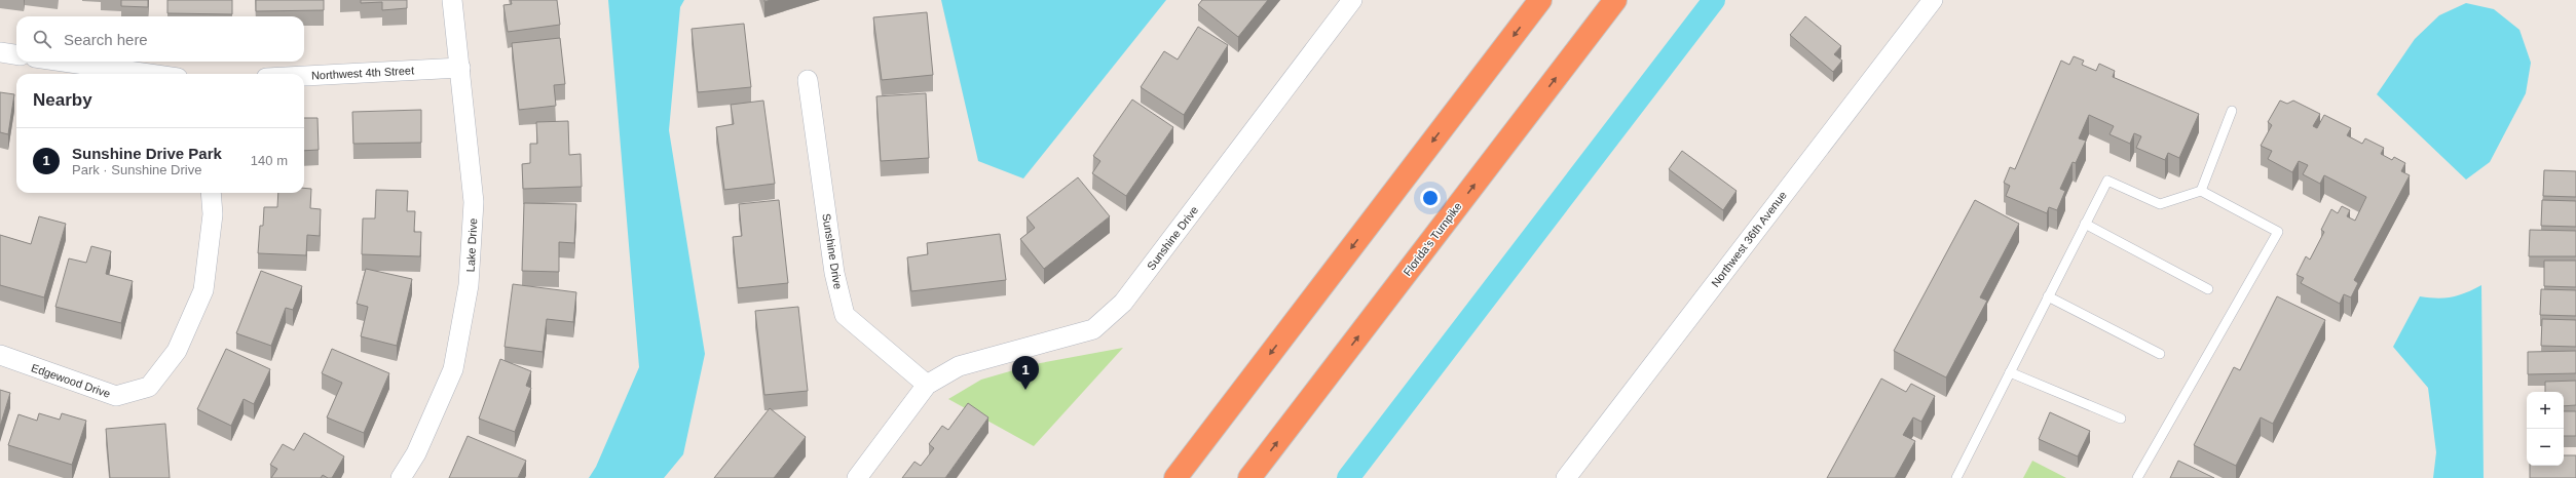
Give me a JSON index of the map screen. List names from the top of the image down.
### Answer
{
  "streets": {
    "highway": ["Florida's Turnpike"],
    "street": [
      "Northwest 4th Street",
      "Sunshine Drive",
      "Northwest 36th Avenue",
      "Lake Drive",
      "Edgewood Drive"
    ]
  },
  "crossings": [
    ["Northwest 4th Street", "Lake Drive"]
  ],
  "page": {
    "search": "Search here",
    "heading": "Nearby",
    "list": [
      {
        "mark": "1",
        "name": "Sunshine Drive Park",
        "note": "Park · Sunshine Drive",
        "value": "140 m"
      }
    ],
    "pins": "1",
    "map_buttons": ["+", "−"]
  }
}
